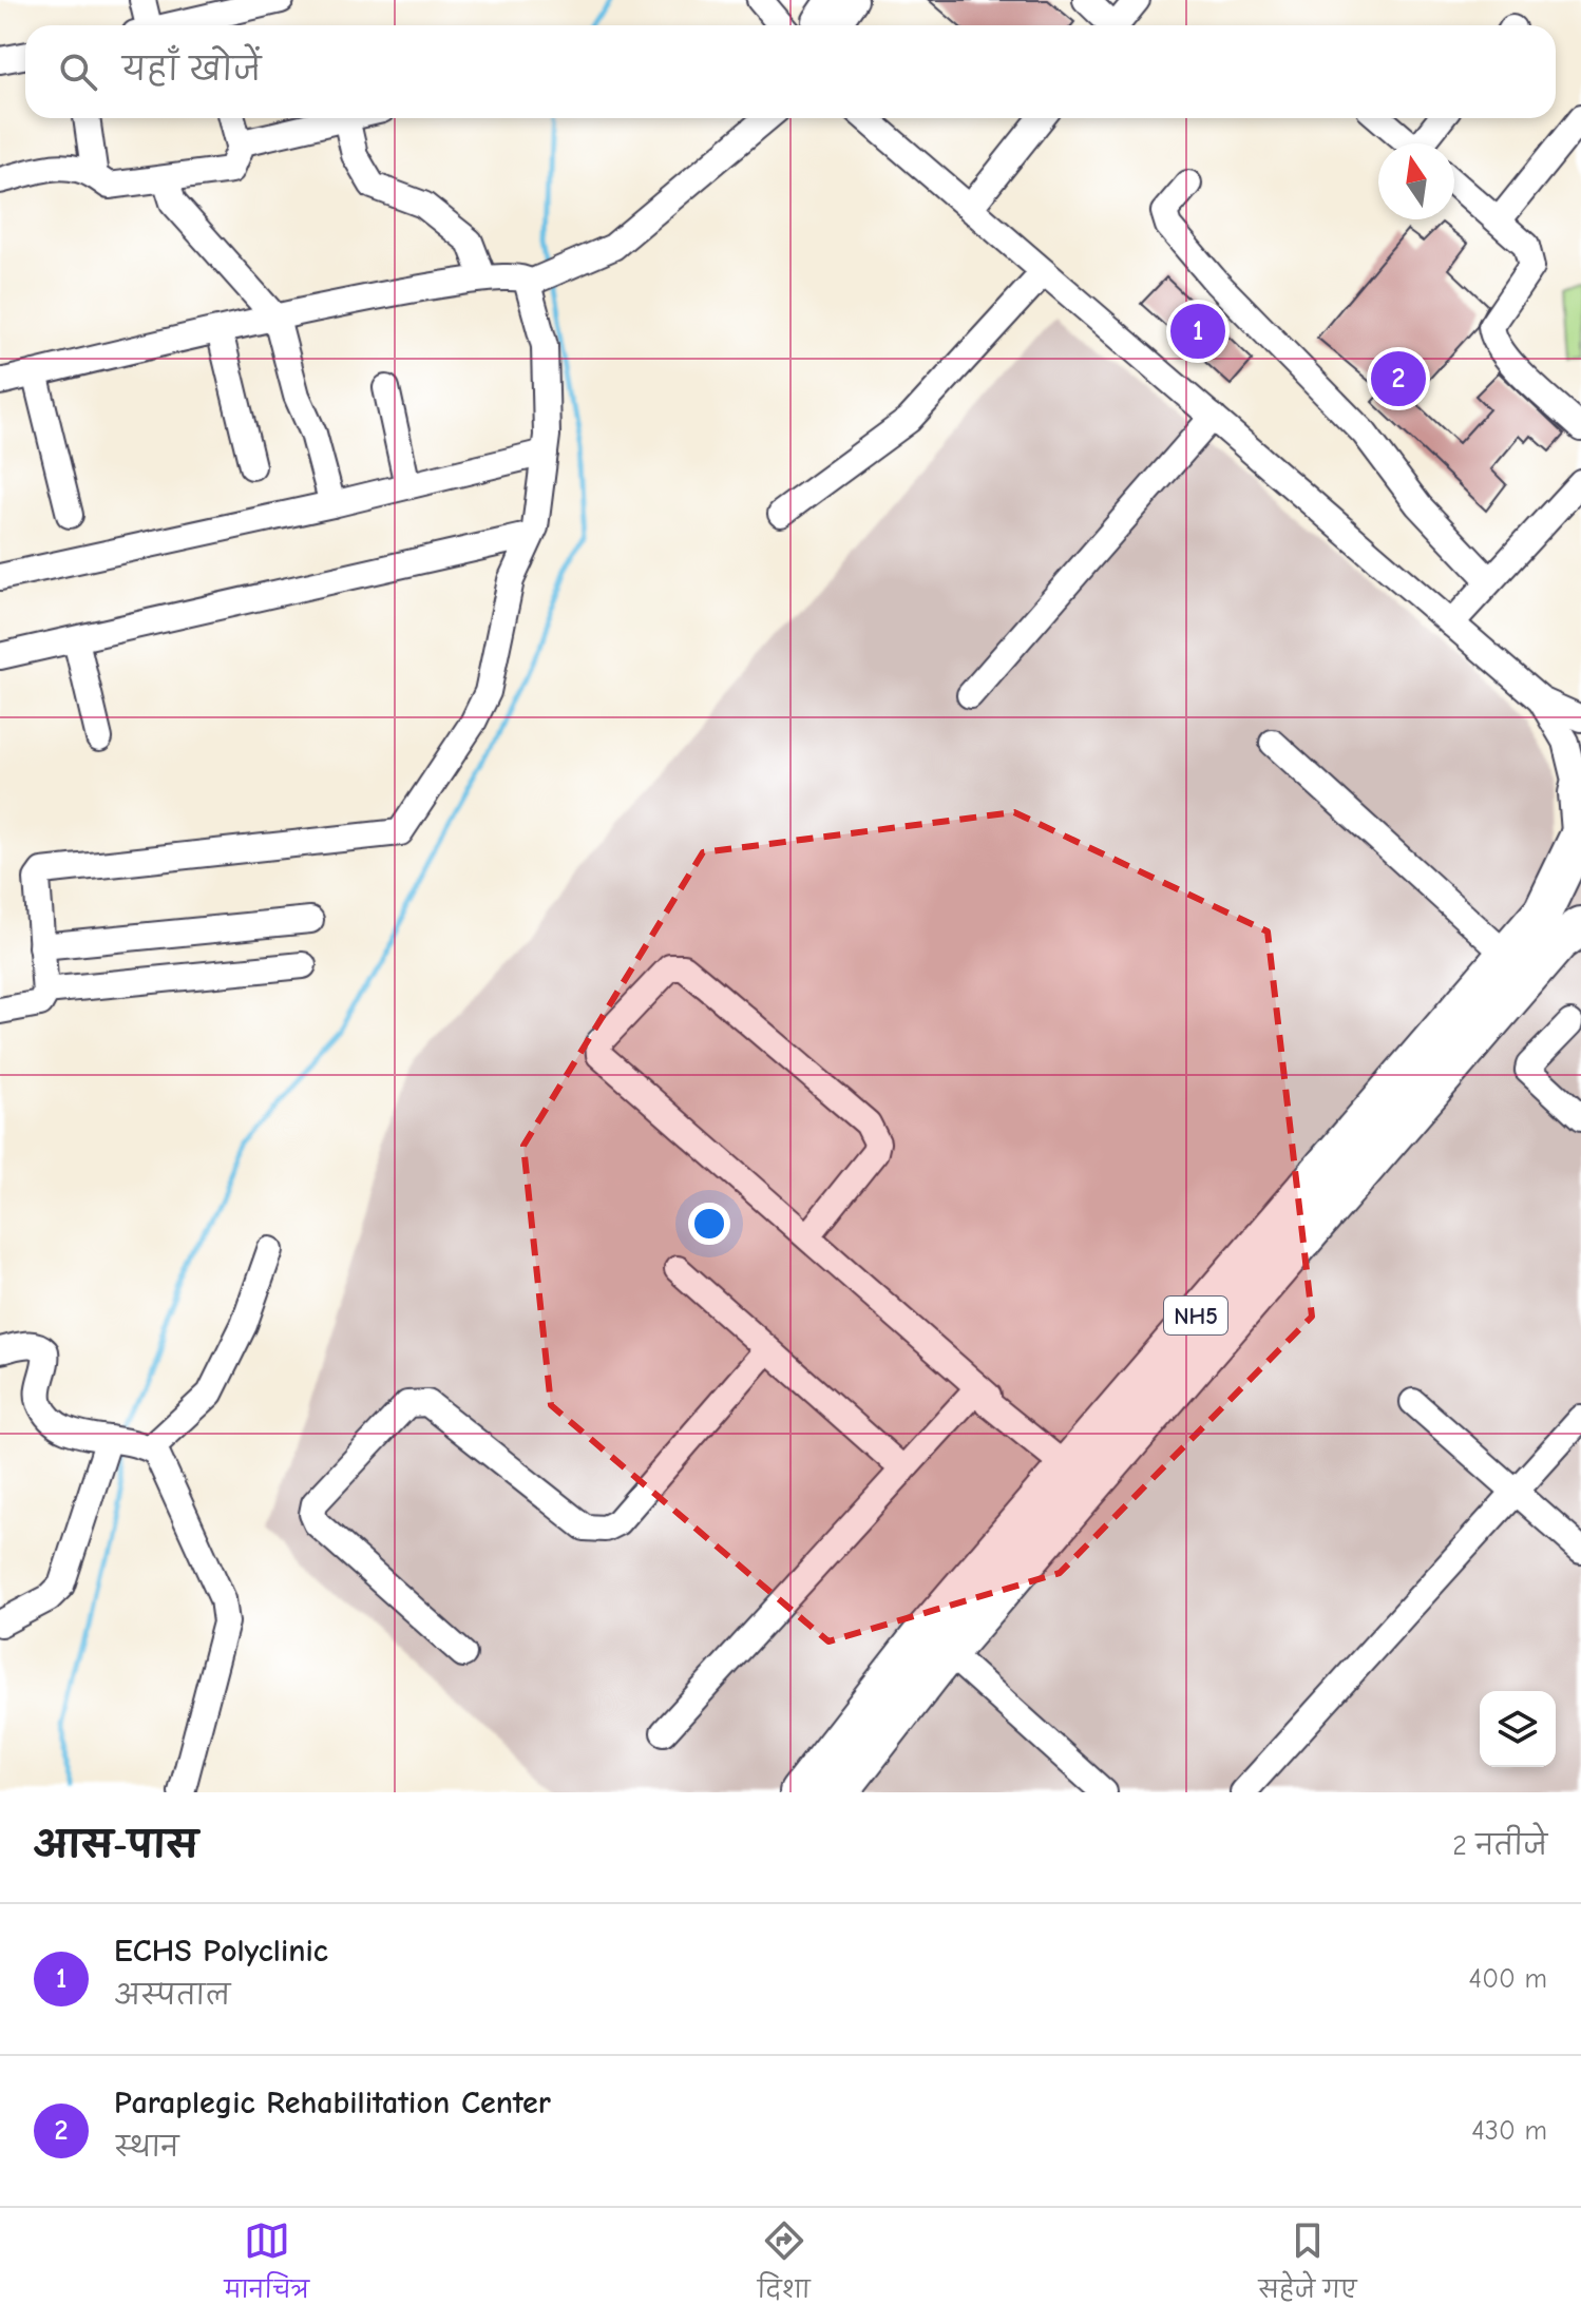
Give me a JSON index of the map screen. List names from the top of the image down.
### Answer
{
  "streets": {
    "highway": ["NH5"]
  },
  "north": "top",
  "page": {
    "search": "यहाँ खोजें",
    "pins": ["1", "2"],
    "heading": ["आस-पास", "2 नतीजे"],
    "list": [
      {
        "mark": "1",
        "name": "ECHS Polyclinic",
        "note": "अस्पताल",
        "value": "400 m"
      },
      {
        "mark": "2",
        "name": "Paraplegic Rehabilitation Center",
        "note": "स्थान",
        "value": "430 m"
      }
    ],
    "nav": ["मानचित्र", "दिशा", "सहेजे गए"]
  }
}
